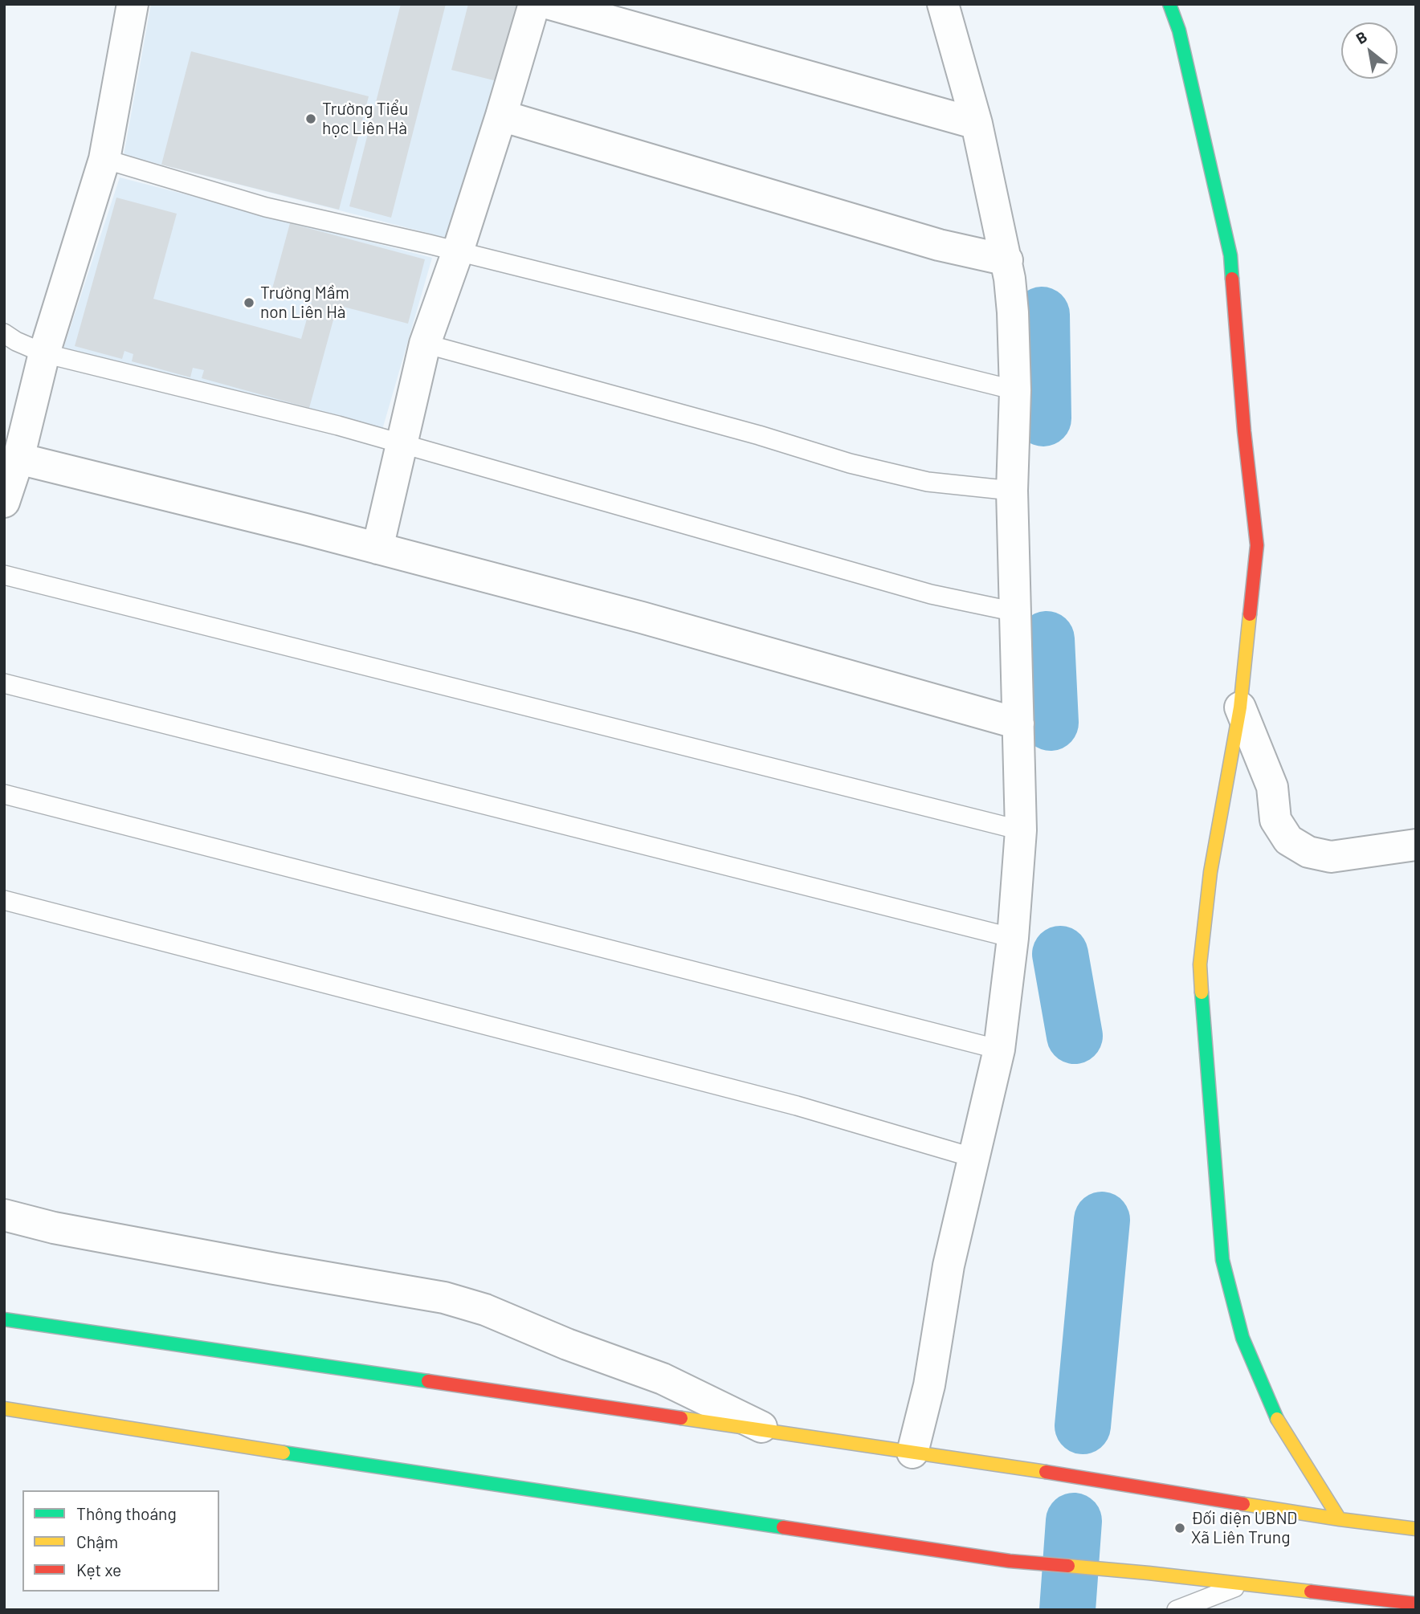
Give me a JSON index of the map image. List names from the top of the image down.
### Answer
{
  "places": ["Trường Tiểu học Liên Hà", "Trường Mầm non Liên Hà", "Đối diện UBND Xã Liên Trung"],
  "legend": ["Thông thoáng", "Chậm", "Kẹt xe"],
  "north": "top left"
}
